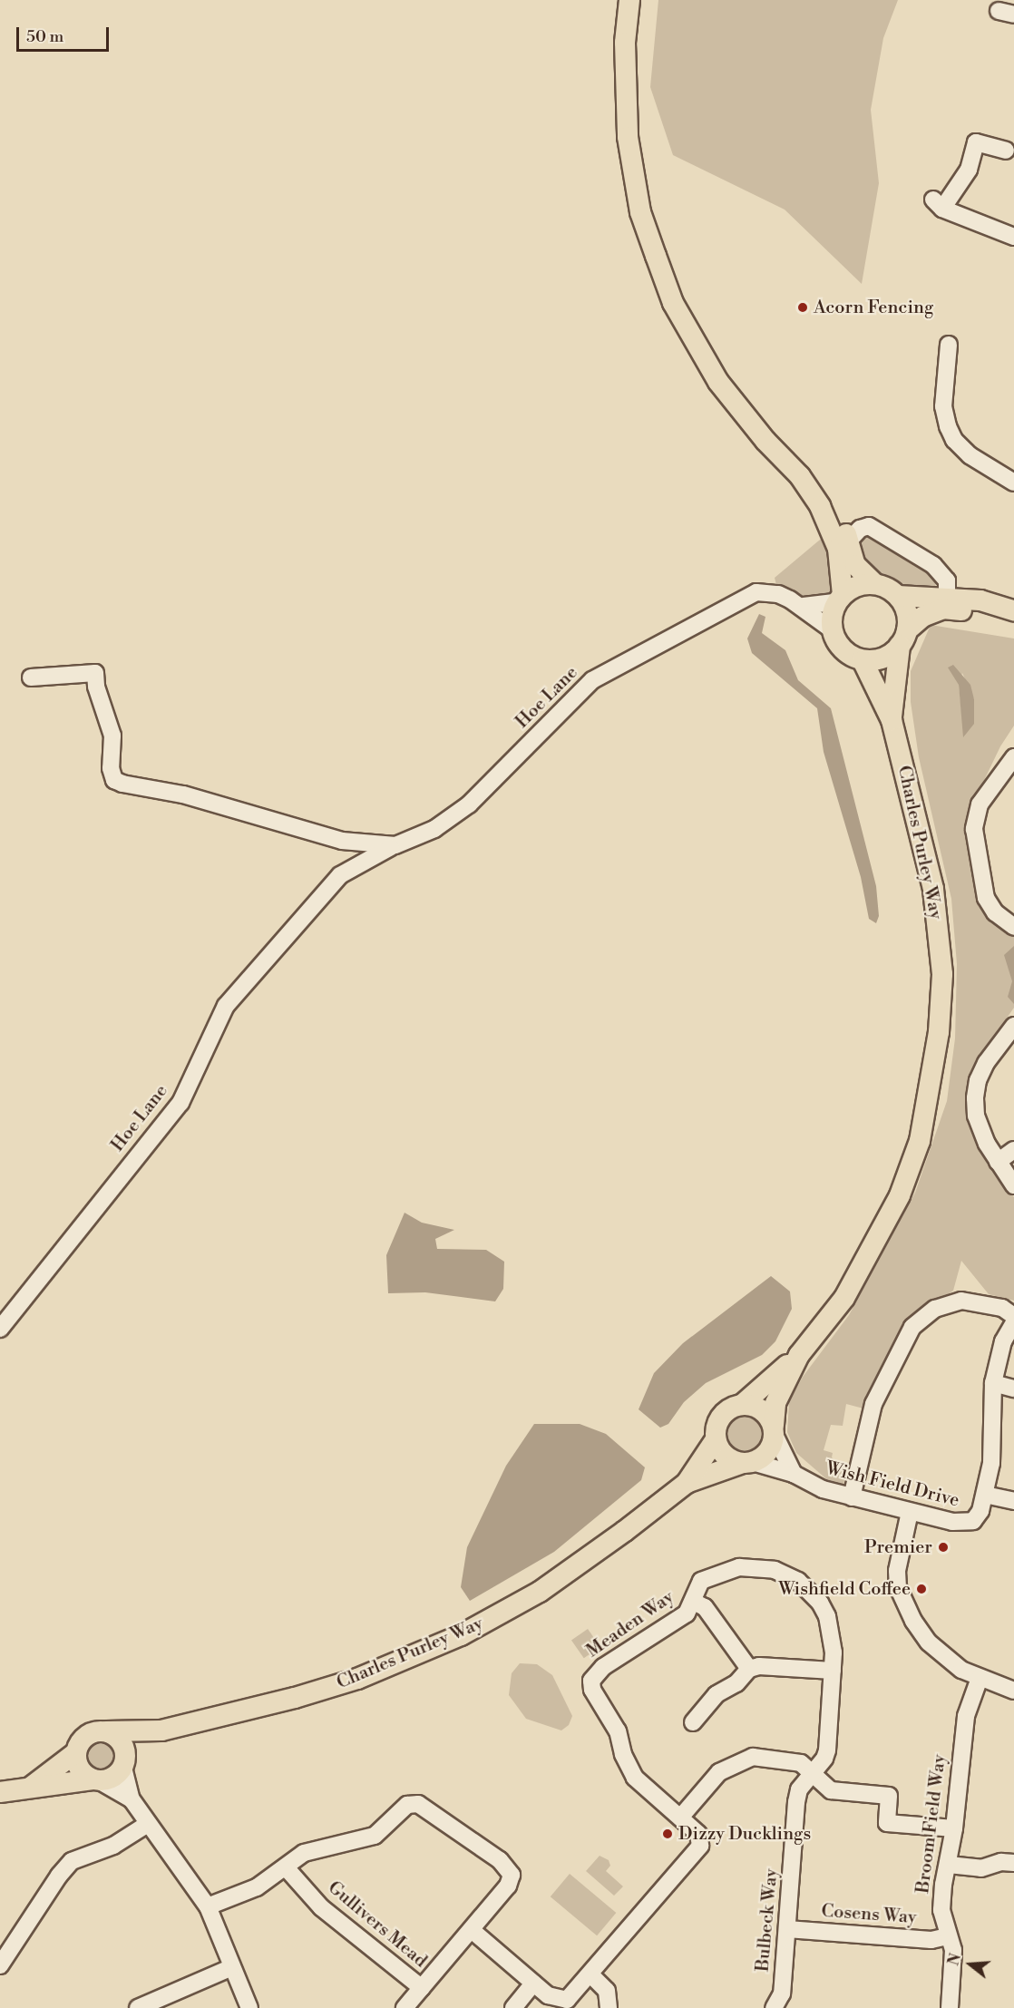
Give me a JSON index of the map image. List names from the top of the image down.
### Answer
{
  "streets": {
    "main road": ["Charles Purley Way"],
    "street": [
      "Hoe Lane",
      "Wish Field Drive",
      "Meaden Way",
      "Broom Field Way",
      "Cosens Way",
      "Bulbeck Way",
      "Gullivers Mead"
    ]
  },
  "crossings": [
    ["Hoe Lane", "Charles Purley Way"],
    ["Charles Purley Way", "Wish Field Drive"],
    ["Meaden Way", "Bulbeck Way"],
    ["Broom Field Way", "Cosens Way"],
    ["Cosens Way", "Bulbeck Way"]
  ],
  "places": [
    "Acorn Fencing",
    "Premier",
    "Wishfield Coffee",
    "Dizzy Ducklings"
  ],
  "scale_bar": "50 m",
  "north": "left"
}
